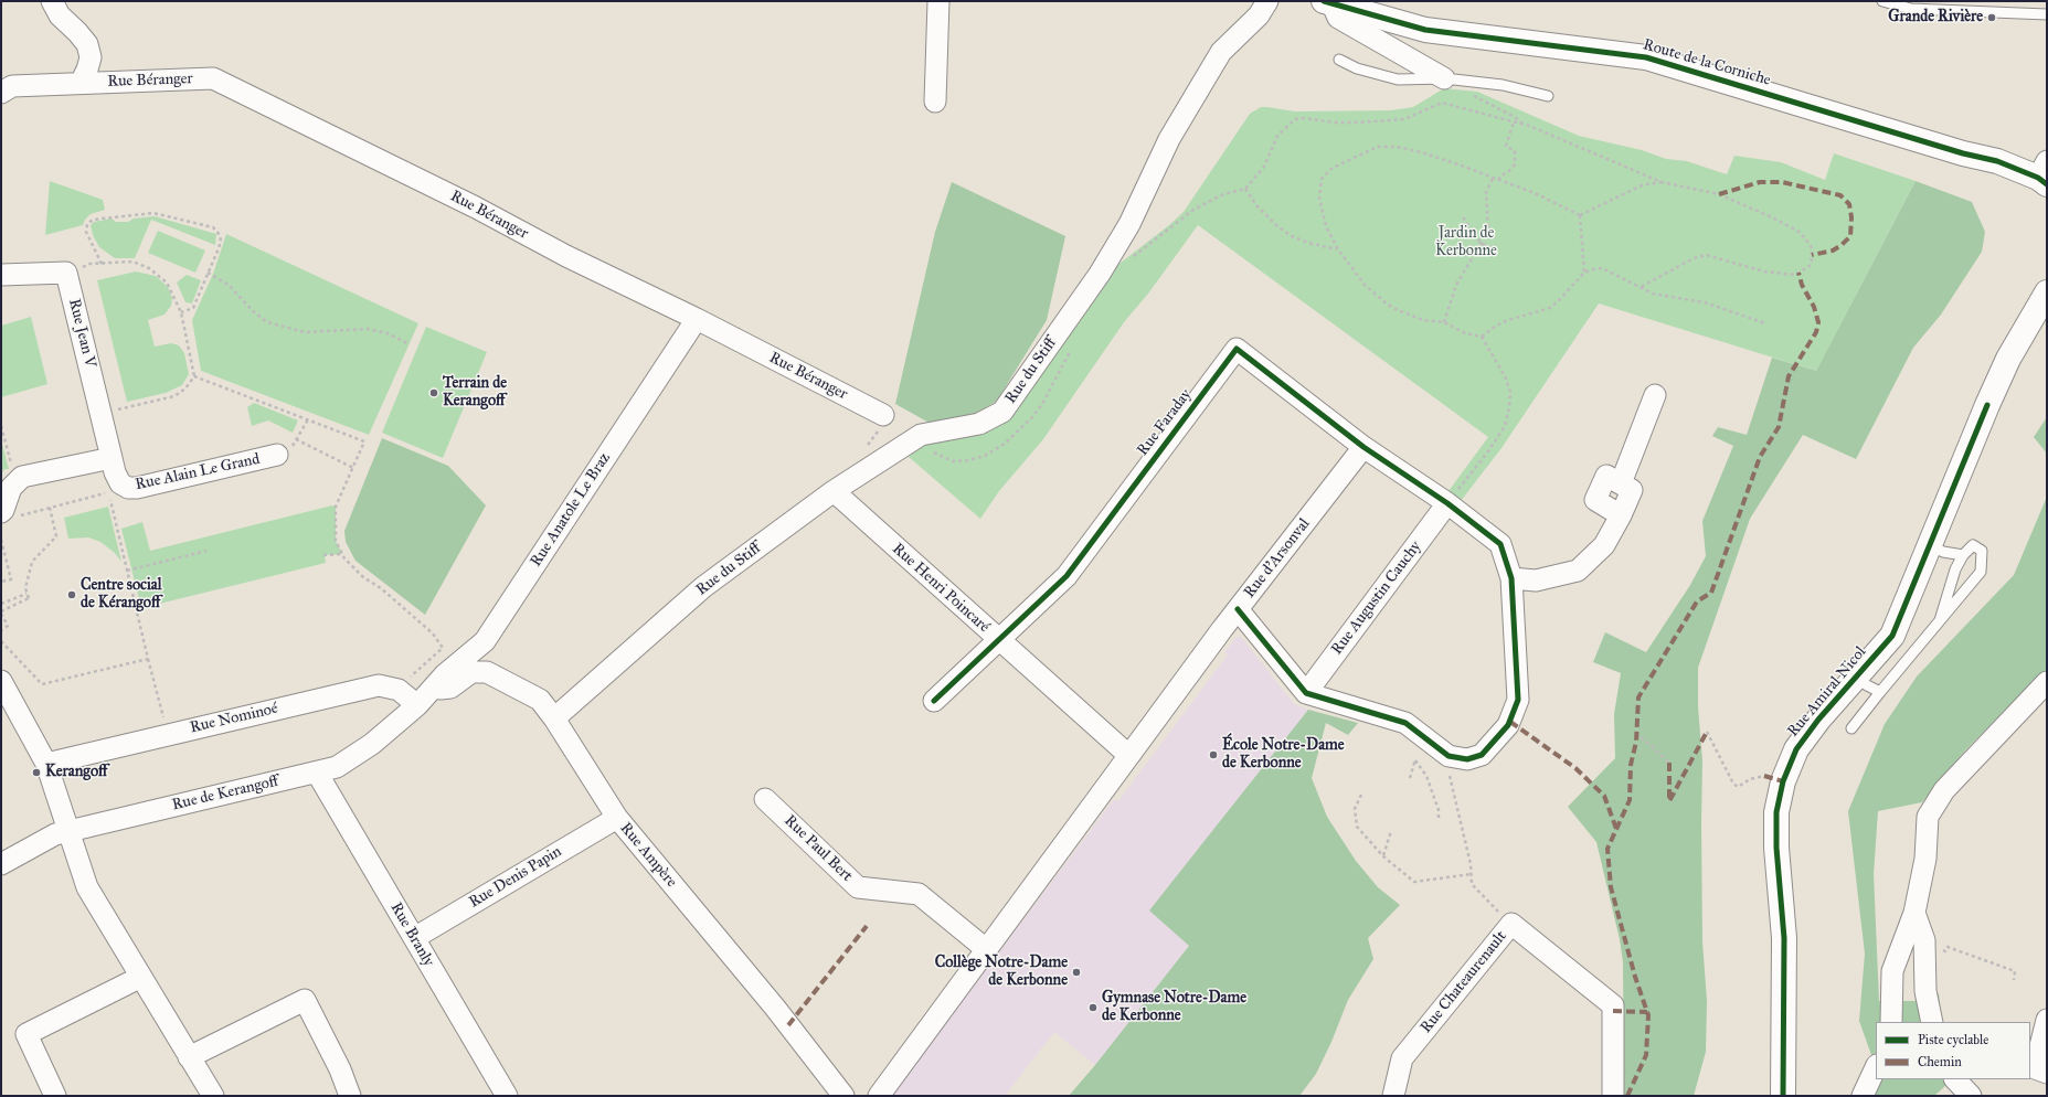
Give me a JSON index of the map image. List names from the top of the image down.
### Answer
{
  "streets": {
    "street": [
      "Route de la Corniche",
      "Rue Béranger",
      "Rue Jean V",
      "Rue du Stiff",
      "Rue Faraday",
      "Rue Alain Le Grand",
      "Rue Anatole Le Braz",
      "Rue d'Arsonval",
      "Rue Henri Poincaré",
      "Rue Augustin Cauchy",
      "Rue Amiral Nicol",
      "Rue Nominoé",
      "Rue de Kerangoff",
      "Rue Paul Bert",
      "Rue Ampère",
      "Rue Denis Papin",
      "Rue Branly",
      "Rue Chateaurenault"
    ]
  },
  "crossings": [
    ["Rue Béranger", "Rue Anatole Le Braz"],
    ["Rue Jean V", "Rue Alain Le Grand"],
    ["Rue du Stiff", "Rue Henri Poincaré"],
    ["Rue du Stiff", "Rue Ampère"],
    ["Rue Faraday", "Rue d'Arsonval"],
    ["Rue Faraday", "Rue Henri Poincaré"],
    ["Rue Faraday", "Rue Augustin Cauchy"],
    ["Rue Anatole Le Braz", "Rue de Kerangoff"],
    ["Rue Anatole Le Braz", "Rue Ampère"],
    ["Rue d'Arsonval", "Rue Henri Poincaré"],
    ["Rue Nominoé", "Rue de Kerangoff"],
    ["Rue de Kerangoff", "Rue Ampère"],
    ["Rue de Kerangoff", "Rue Branly"],
    ["Rue Ampère", "Rue Denis Papin"],
    ["Rue Denis Papin", "Rue Branly"]
  ],
  "parks": ["Jardin de Kerbonne"],
  "places": [
    "Grande Rivière",
    "Terrain de Kerangoff",
    "Centre social de Kérangoff",
    "École Notre-Dame de Kerbonne",
    "Kerangoff",
    "Collège Notre-Dame de Kerbonne",
    "Gymnase Notre-Dame de Kerbonne"
  ],
  "legend": ["Piste cyclable", "Chemin"]
}
